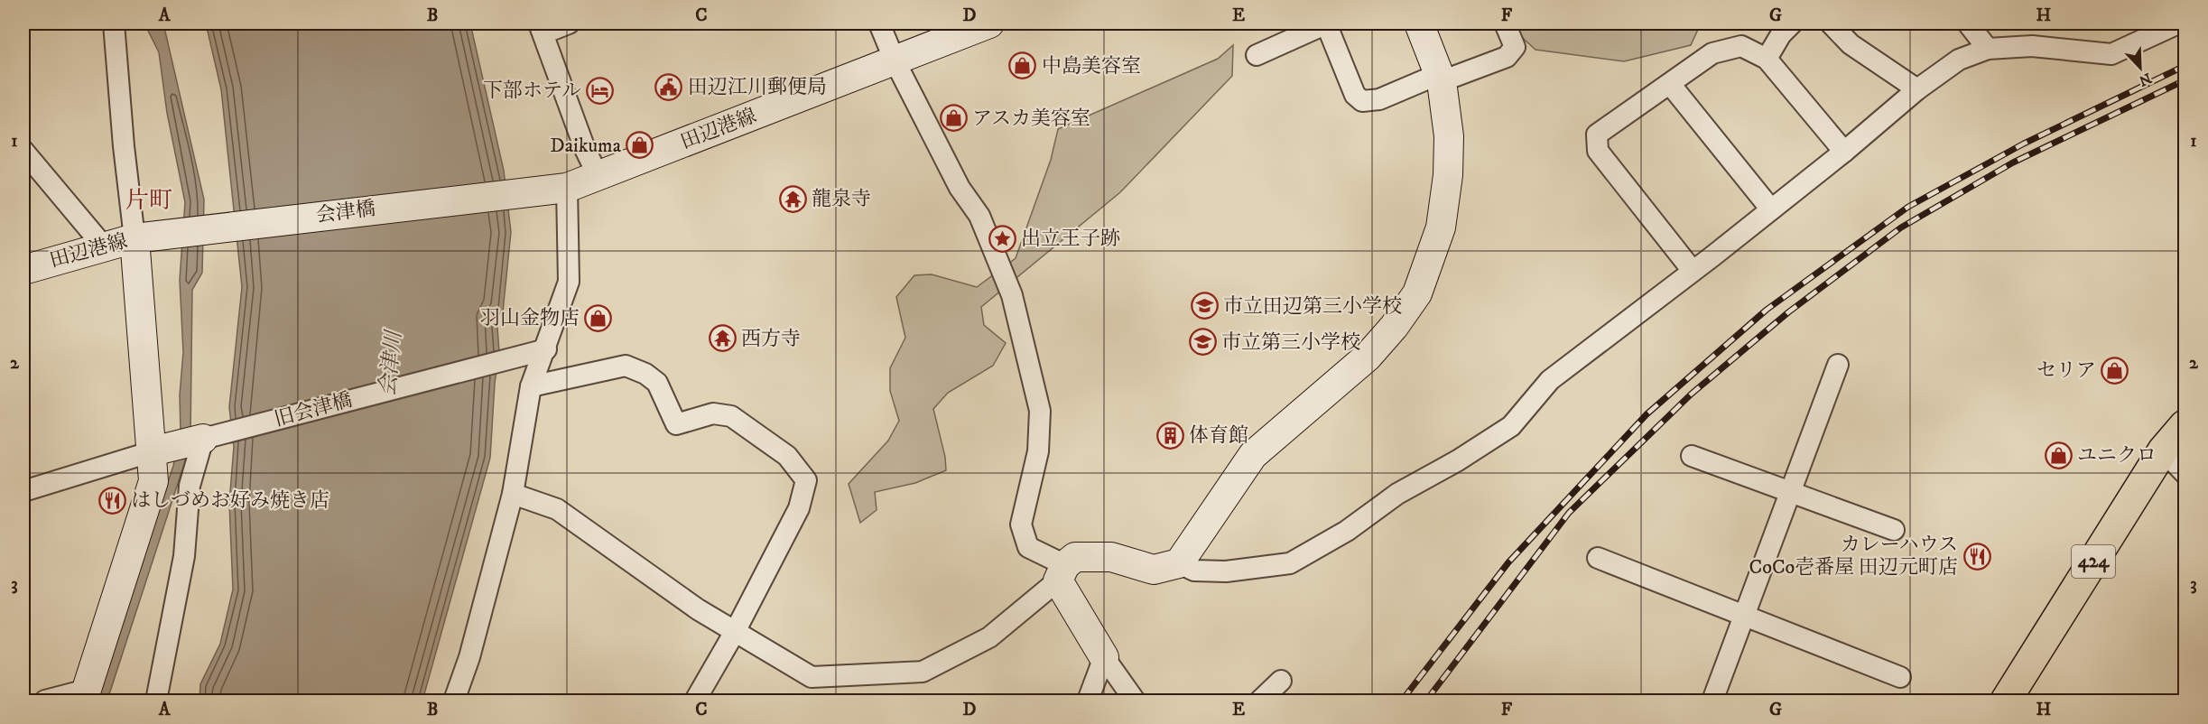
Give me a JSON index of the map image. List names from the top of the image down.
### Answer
{
  "streets": {
    "highway": ["424"],
    "street": ["田辺港線", "会津橋", "旧会津橋"]
  },
  "crossings": [
    ["田辺港線", "会津橋"]
  ],
  "districts": ["片町"],
  "water": ["会津川"],
  "places": {
    "shop": [
      "中島美容室",
      "アスカ美容室",
      "Daikuma",
      "羽山金物店",
      "セリア",
      "ユニクロ"
    ],
    "public building": ["田辺江川郵便局"],
    "hotel": ["下部ホテル"],
    "temple": ["龍泉寺", "西方寺"],
    "place": ["出立王子跡"],
    "school or university": ["市立田辺第三小学校", "市立第三小学校"],
    "building": ["体育館"],
    "restaurant": ["はしづめお好み焼き店", "カレーハウス CoCo壱番屋 田辺元町店"]
  },
  "north": "bottom right",
  "grid": {
    "columns": [
      "A",
      "B",
      "C",
      "D",
      "E",
      "F",
      "G",
      "H"
    ],
    "rows": ["1", "2", "3"]
  }
}
